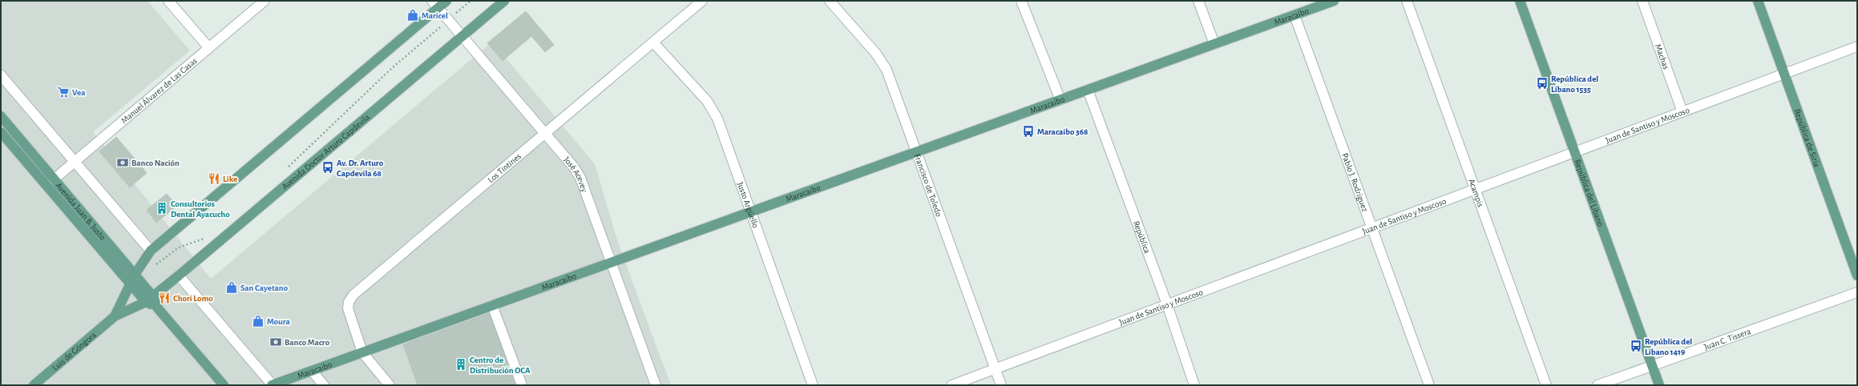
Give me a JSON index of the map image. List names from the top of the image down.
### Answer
{
  "streets": {
    "main road": [
      "Maracaibo",
      "República de Siria",
      "Avenida Doctor Arturo Capdevila",
      "República del Libano",
      "Avenida Juan B. Justo",
      "Luis de Góngora"
    ],
    "street": [
      "Machas",
      "Manuel Álvarez de Las Casas",
      "Juan de Santiso y Moscoso",
      "Los Tintines",
      "José Acevey",
      "Pablo J. Rodríguez",
      "Francisco de Toledo",
      "Acampis",
      "Justo Argüello",
      "República",
      "Juan C. Tissera"
    ]
  },
  "crossings": [
    ["Maracaibo", "Los Tintines"],
    ["Maracaibo", "José Acevey"],
    ["Maracaibo", "Pablo J. Rodríguez"],
    ["Maracaibo", "Francisco de Toledo"],
    ["Maracaibo", "Justo Argüello"],
    ["Maracaibo", "República"],
    ["Machas", "Juan de Santiso y Moscoso"],
    ["Manuel Álvarez de Las Casas", "Avenida Juan B. Justo"],
    ["Juan de Santiso y Moscoso", "República de Siria"],
    ["Juan de Santiso y Moscoso", "Pablo J. Rodríguez"],
    ["Juan de Santiso y Moscoso", "Francisco de Toledo"],
    ["Juan de Santiso y Moscoso", "Acampis"],
    ["Juan de Santiso y Moscoso", "República del Libano"],
    ["Juan de Santiso y Moscoso", "República"],
    ["Avenida Doctor Arturo Capdevila", "José Acevey"],
    ["Avenida Doctor Arturo Capdevila", "Avenida Juan B. Justo"],
    ["Avenida Doctor Arturo Capdevila", "Luis de Góngora"],
    ["Los Tintines", "José Acevey"],
    ["Los Tintines", "Justo Argüello"],
    ["República del Libano", "Juan C. Tissera"],
    ["Avenida Juan B. Justo", "Luis de Góngora"]
  ],
  "places": {
    "shop": ["Maricel", "San Cayetano", "Moura"],
    "bus stop": [
      "República del Líbano 1535",
      "Maracaibo 368",
      "Av. Dr. Arturo Capdevila 68",
      "República del Libano 1419"
    ],
    "supermarket": ["Vea"],
    "bank": ["Banco Nación", "Banco Macro"],
    "restaurant": ["Like", "Chori Lomo"],
    "building": ["Consultorios Dental Ayacucho", "Centro de Distribución OCA"]
  }
}
